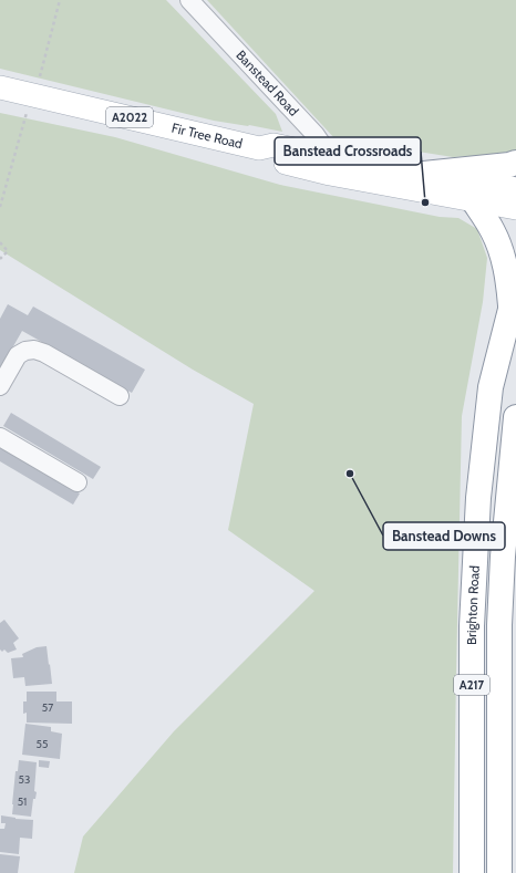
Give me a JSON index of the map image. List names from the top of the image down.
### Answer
{
  "streets": {
    "highway": ["Brighton Road", "A217"],
    "main road": ["A2022", "Fir Tree Road"],
    "street": ["Banstead Road"]
  },
  "crossings": [
    ["Banstead Road", "Fir Tree Road"],
    ["Fir Tree Road", "Brighton Road"]
  ],
  "places": ["Banstead Crossroads", "Banstead Downs"],
  "house_numbers": [
    "57",
    "55",
    "53",
    "51"
  ]
}
